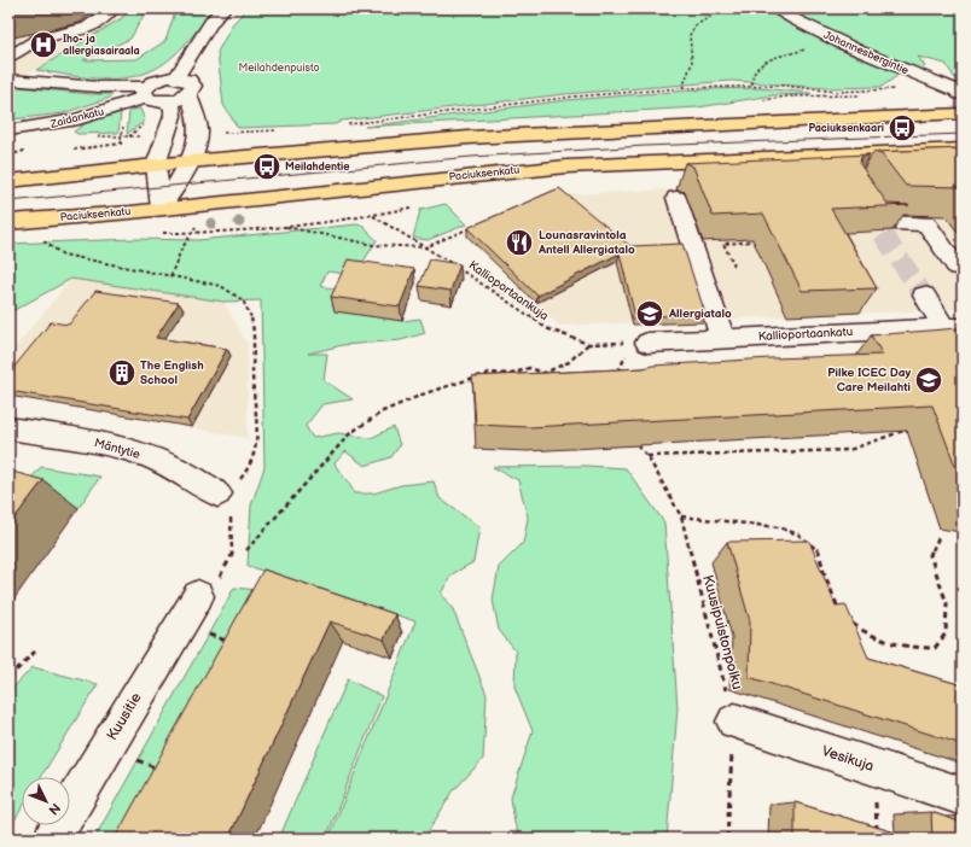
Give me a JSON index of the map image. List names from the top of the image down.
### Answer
{
  "streets": {
    "main road": ["Paciuksenkatu"],
    "street": [
      "Johannesbergintie",
      "Zaidankatu",
      "Kallioportaankatu",
      "Mäntytie",
      "Kuusitie",
      "Vesikuja"
    ],
    "path": ["Kallioportaankuja", "Kuusipuistonpolku"]
  },
  "crossings": [
    ["Kallioportaankuja", "Kallioportaankatu"],
    ["Kuusipuistonpolku", "Vesikuja"]
  ],
  "parks": ["Meilahdenpuisto"],
  "places": {
    "hospital": ["Iho- ja allergiasairaala"],
    "bus stop": ["Paciuksenkaari", "Meilahdentie"],
    "restaurant": ["Lounasravintola Antell Allergiatalo"],
    "school or university": ["Allergiatalo", "Pilke ICEC Day Care Meilahti"],
    "building": ["The English School"]
  },
  "north": "bottom right"
}
